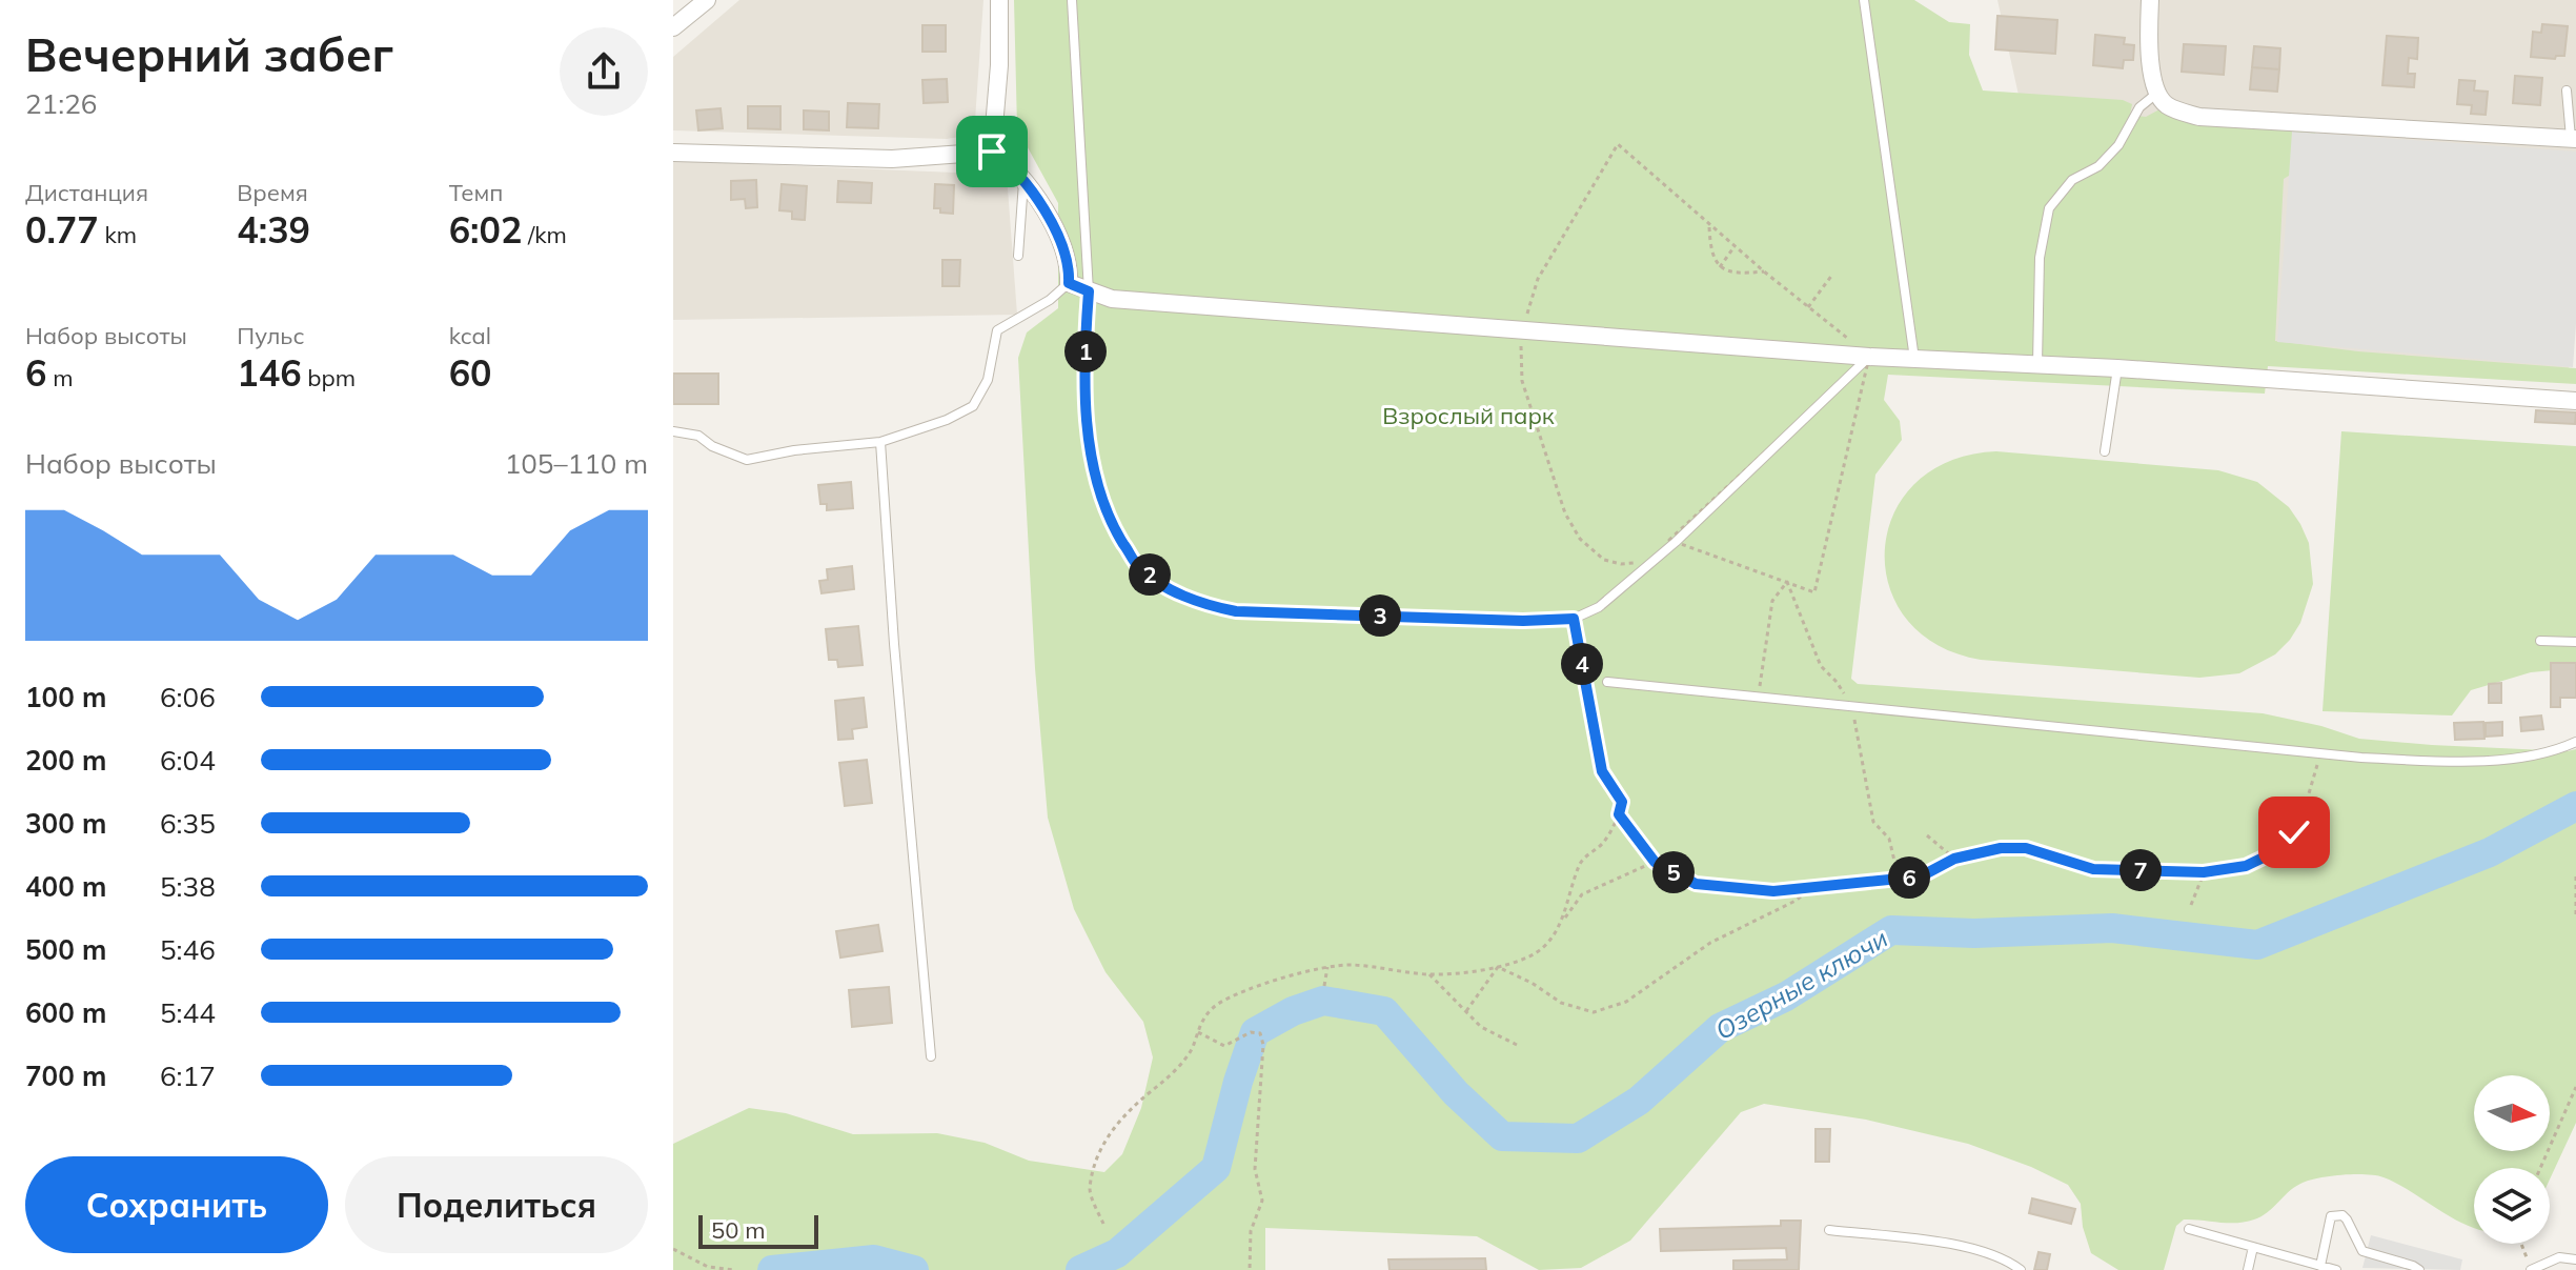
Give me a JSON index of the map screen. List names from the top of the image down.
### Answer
{
  "water": ["Озерные ключи"],
  "parks": ["Взрослый парк"],
  "scale_bar": "50 m",
  "north": "right",
  "page": {
    "heading": ["Вечерний забег", "21:26"],
    "stats": [
      ["Дистанция", "0.77 km"],
      ["Время", "4:39"],
      ["Темп", "6:02 /km"],
      ["Набор высоты", "6 m"],
      ["Пульс", "146 bpm"],
      ["kcal", "60"]
    ],
    "pins": [
      "1",
      "2",
      "3",
      "4",
      "7",
      "5",
      "6"
    ],
    "chart": ["Набор высоты", "105–110 m"],
    "list": [
      {
        "name": "100 m",
        "note": "6:06"
      },
      {
        "name": "200 m",
        "note": "6:04"
      },
      {
        "name": "300 m",
        "note": "6:35"
      },
      {
        "name": "400 m",
        "note": "5:38"
      },
      {
        "name": "500 m",
        "note": "5:46"
      },
      {
        "name": "600 m",
        "note": "5:44"
      },
      {
        "name": "700 m",
        "note": "6:17"
      }
    ],
    "buttons": ["Сохранить", "Поделиться"],
    "scale": "50 m"
  }
}
